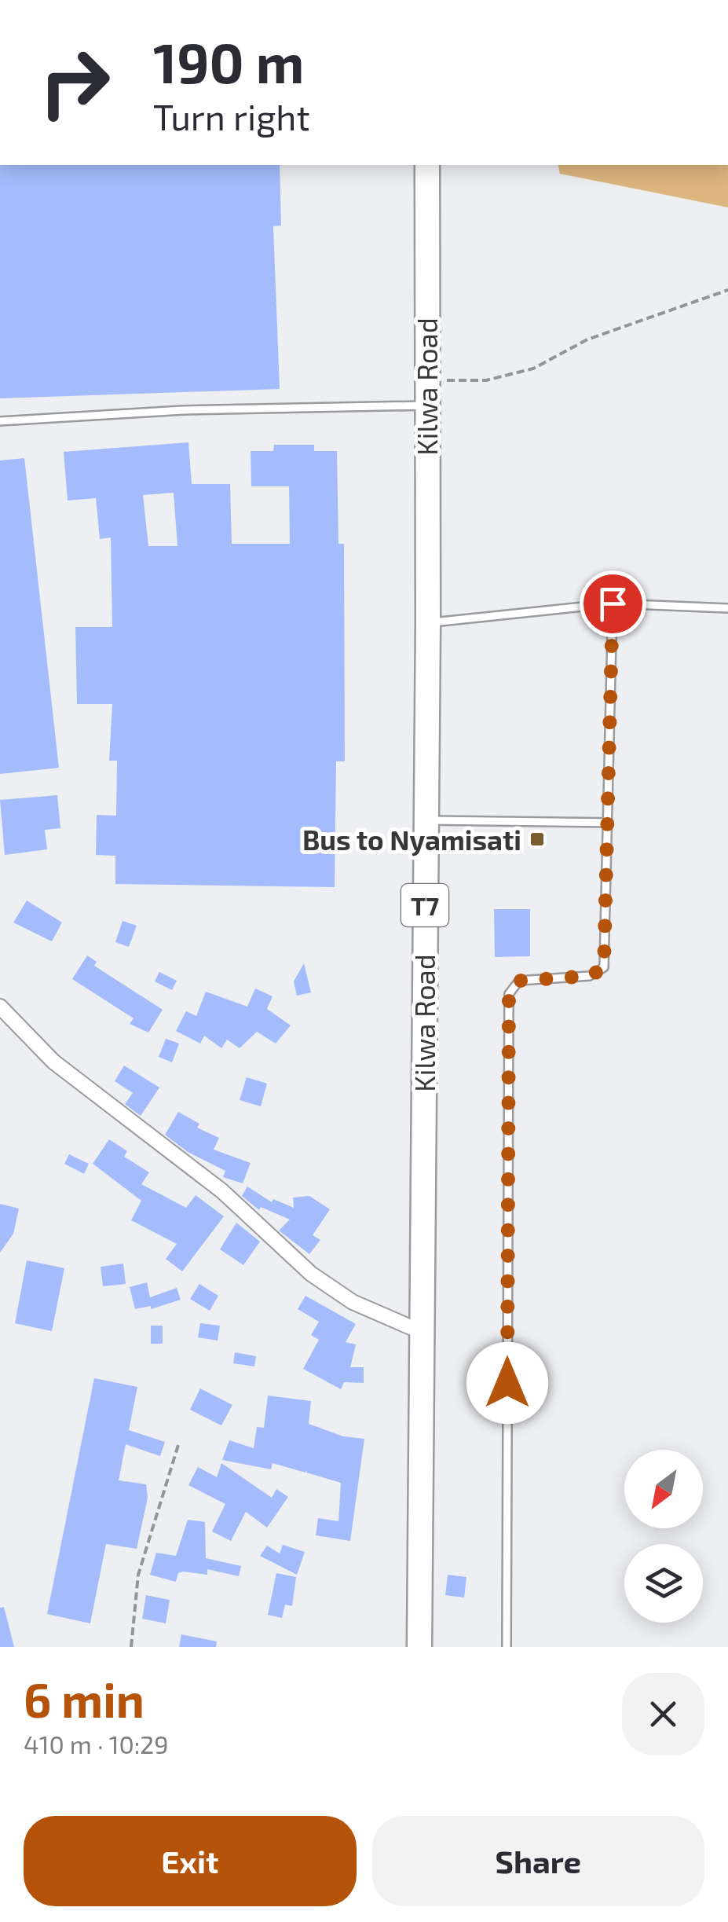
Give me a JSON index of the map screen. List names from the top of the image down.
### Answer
{
  "streets": {
    "highway": ["Kilwa Road", "T7"]
  },
  "places": {
    "transit": ["Bus to Nyamisati"]
  },
  "north": "bottom left",
  "page": {
    "turn": ["190 m", "Turn right"],
    "heading": ["6 min", "410 m · 10:29"],
    "buttons": ["Exit", "Share"]
  }
}
